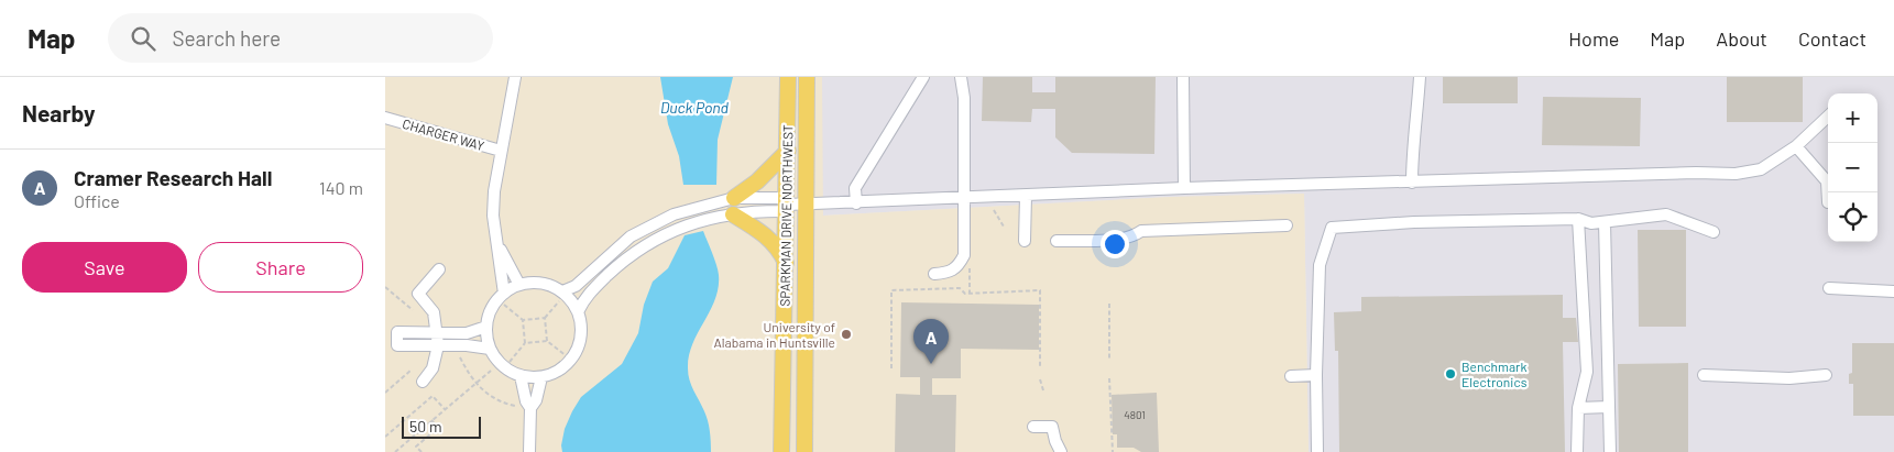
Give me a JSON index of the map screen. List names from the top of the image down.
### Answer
{
  "streets": {
    "main road": ["SPARKMAN DRIVE NORTHWEST"],
    "street": ["CHARGER WAY"]
  },
  "water": ["Duck Pond"],
  "places": ["University of Alabama in Huntsville", "Benchmark Electronics"],
  "house_numbers": ["4801"],
  "scale_bar": "50 m",
  "page": {
    "header": "Map",
    "search": "Search here",
    "nav": [
      "Home",
      "Map",
      "About",
      "Contact"
    ],
    "heading": "Nearby",
    "map_buttons": ["+", "−"],
    "list": [
      {
        "mark": "A",
        "name": "Cramer Research Hall",
        "note": "Office",
        "value": "140 m"
      }
    ],
    "buttons": ["Save", "Share"],
    "pins": "A",
    "scale": "50 m"
  }
}
